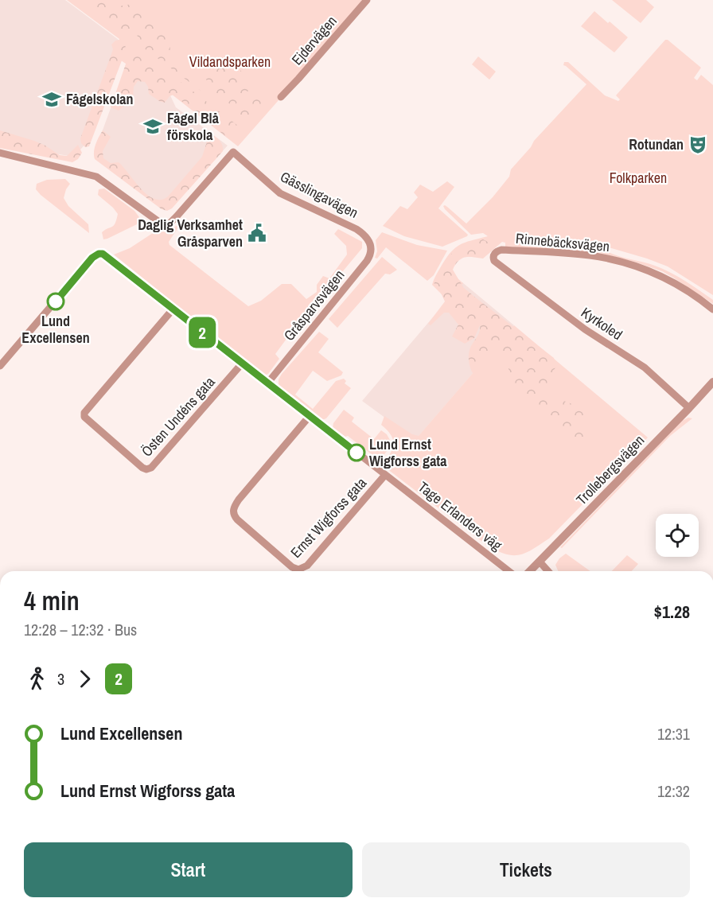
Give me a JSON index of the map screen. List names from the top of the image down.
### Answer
{
  "streets": {
    "street": [
      "Ejdervägen",
      "Gässlingavägen",
      "Rinnebäcksvägen",
      "Gråsparvsvägen",
      "Kyrkoled",
      "Östen Undéns gata",
      "Trollebergsvägen",
      "Tage Erlanders väg",
      "Ernst Wigforss gata"
    ]
  },
  "crossings": [
    ["Gässlingavägen", "Gråsparvsvägen"],
    ["Rinnebäcksvägen", "Kyrkoled"],
    ["Gråsparvsvägen", "Tage Erlanders väg"],
    ["Kyrkoled", "Trollebergsvägen"],
    ["Östen Undéns gata", "Tage Erlanders väg"],
    ["Tage Erlanders väg", "Ernst Wigforss gata"]
  ],
  "parks": ["Vildandsparken", "Folkparken"],
  "places": {
    "school or university": ["Fågelskolan", "Fågel Blå förskola"],
    "theatre": ["Rotundan"],
    "public building": ["Daglig Verksamhet Gråsparven"],
    "other": ["Lund Excellensen", "Lund Ernst Wigforss gata"]
  },
  "lines": ["bus line 2"],
  "page": {
    "on_map": "2",
    "heading": ["4 min", "12:28 – 12:32 · Bus", "$1.28"],
    "legs": ["3", "2"],
    "list": [
      {
        "name": "Lund Excellensen",
        "value": "12:31"
      },
      {
        "name": "Lund Ernst Wigforss gata",
        "value": "12:32"
      }
    ],
    "buttons": ["Start", "Tickets"]
  }
}
